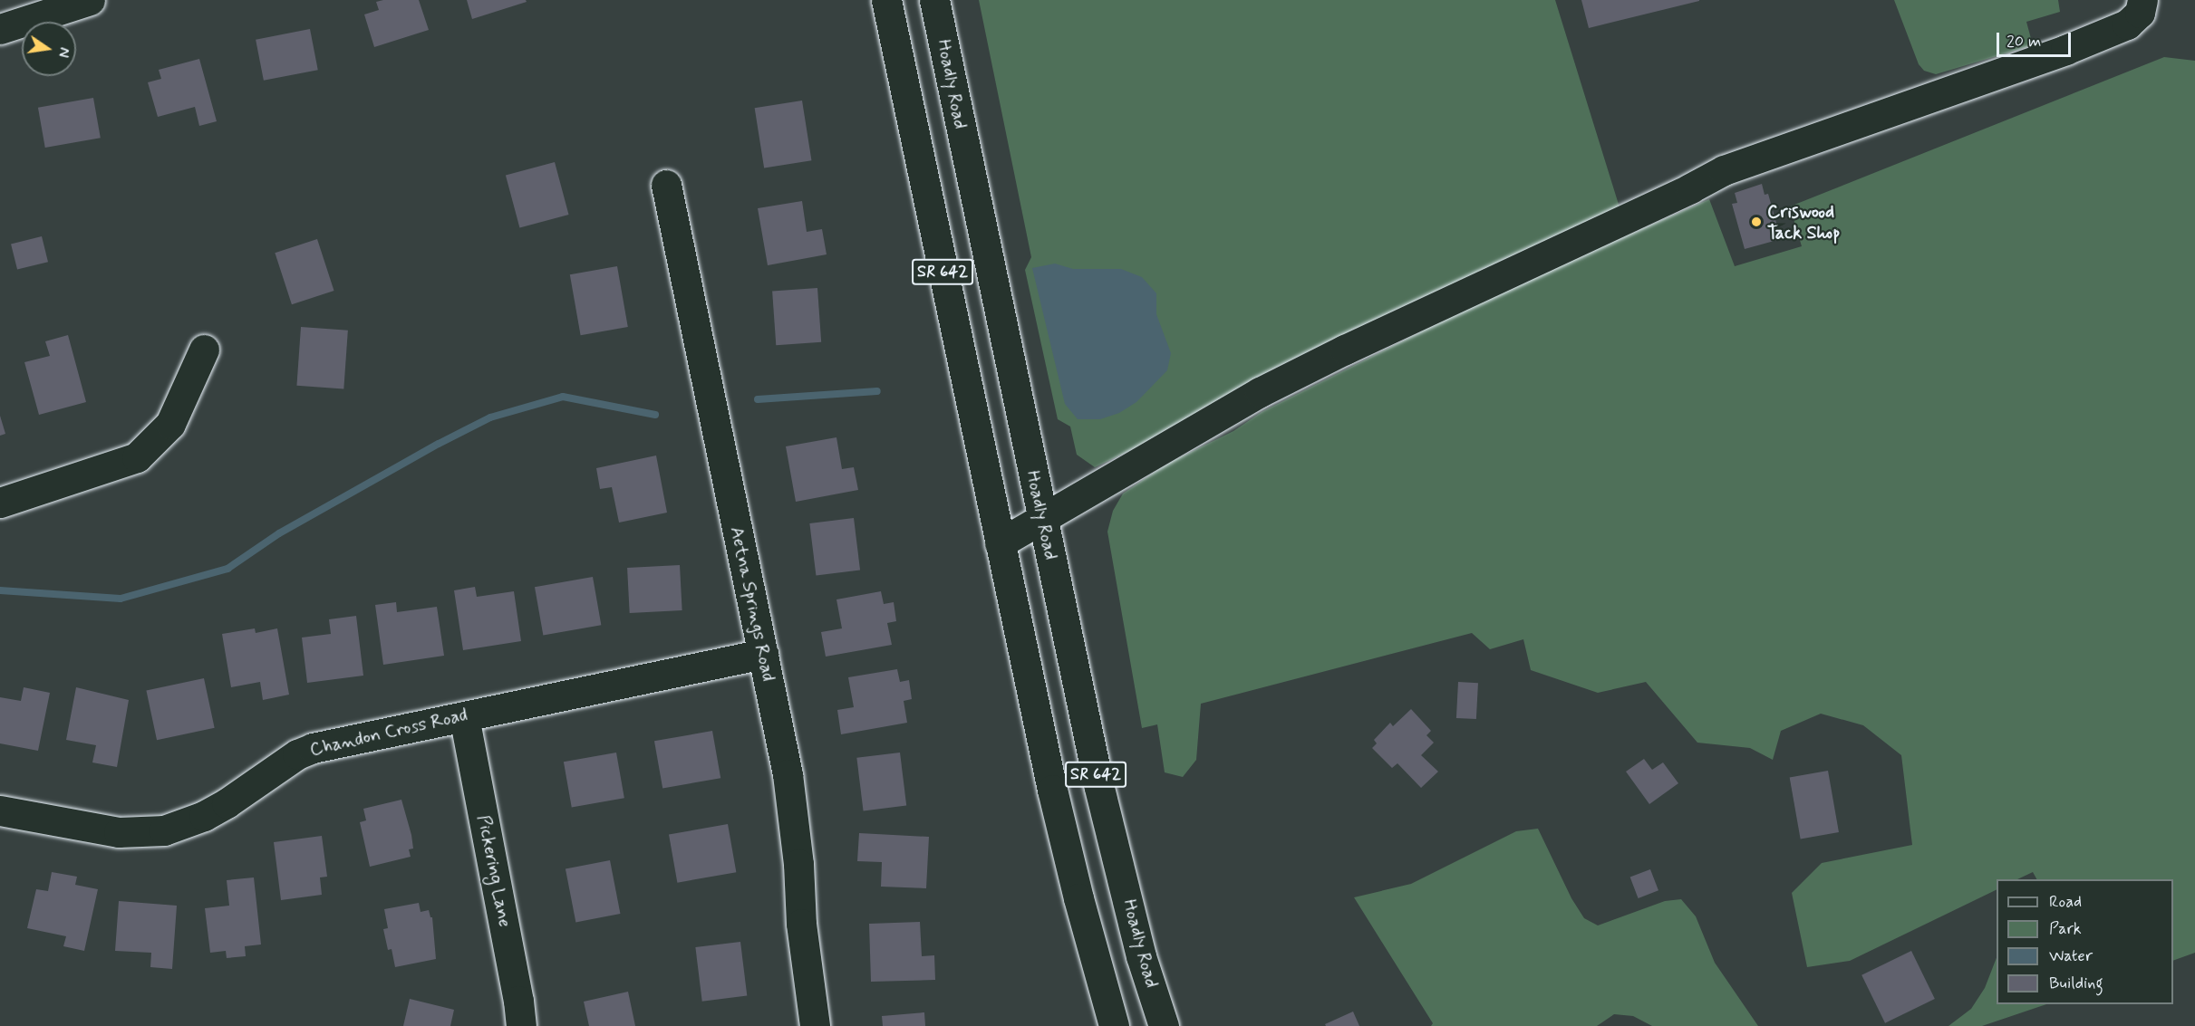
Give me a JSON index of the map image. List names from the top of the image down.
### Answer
{
  "streets": {
    "street": [
      "Hoadly Road",
      "SR 642",
      "Aetna Springs Road",
      "Chandon Cross Road",
      "Pickering Lane"
    ]
  },
  "crossings": [
    ["Aetna Springs Road", "Chandon Cross Road"],
    ["Chandon Cross Road", "Pickering Lane"]
  ],
  "places": ["Criswood Tack Shop"],
  "legend": [
    "Road",
    "Park",
    "Water",
    "Building"
  ],
  "scale_bar": "20 m",
  "north": "right"
}
